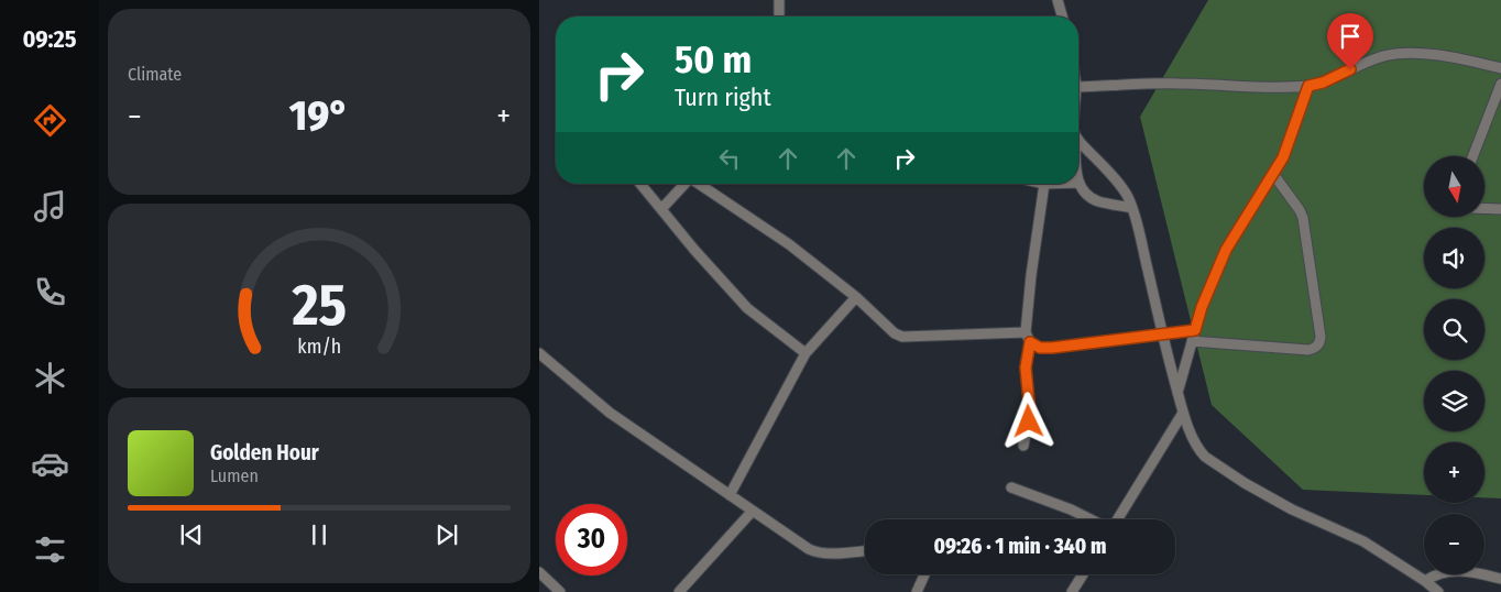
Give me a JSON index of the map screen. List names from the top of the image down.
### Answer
{
  "north": "bottom",
  "page": {
    "tabs": "09:25",
    "tile": "Climate",
    "turn": ["50 m", "Turn right"],
    "heat": ["−", "19°", "+"],
    "map_buttons": ["+", "−"],
    "song": ["Golden Hour", "Lumen"],
    "limit": "30",
    "trip": "09:26 · 1 min · 340 m",
    "gauge": ["25", "km/h"]
  }
}
